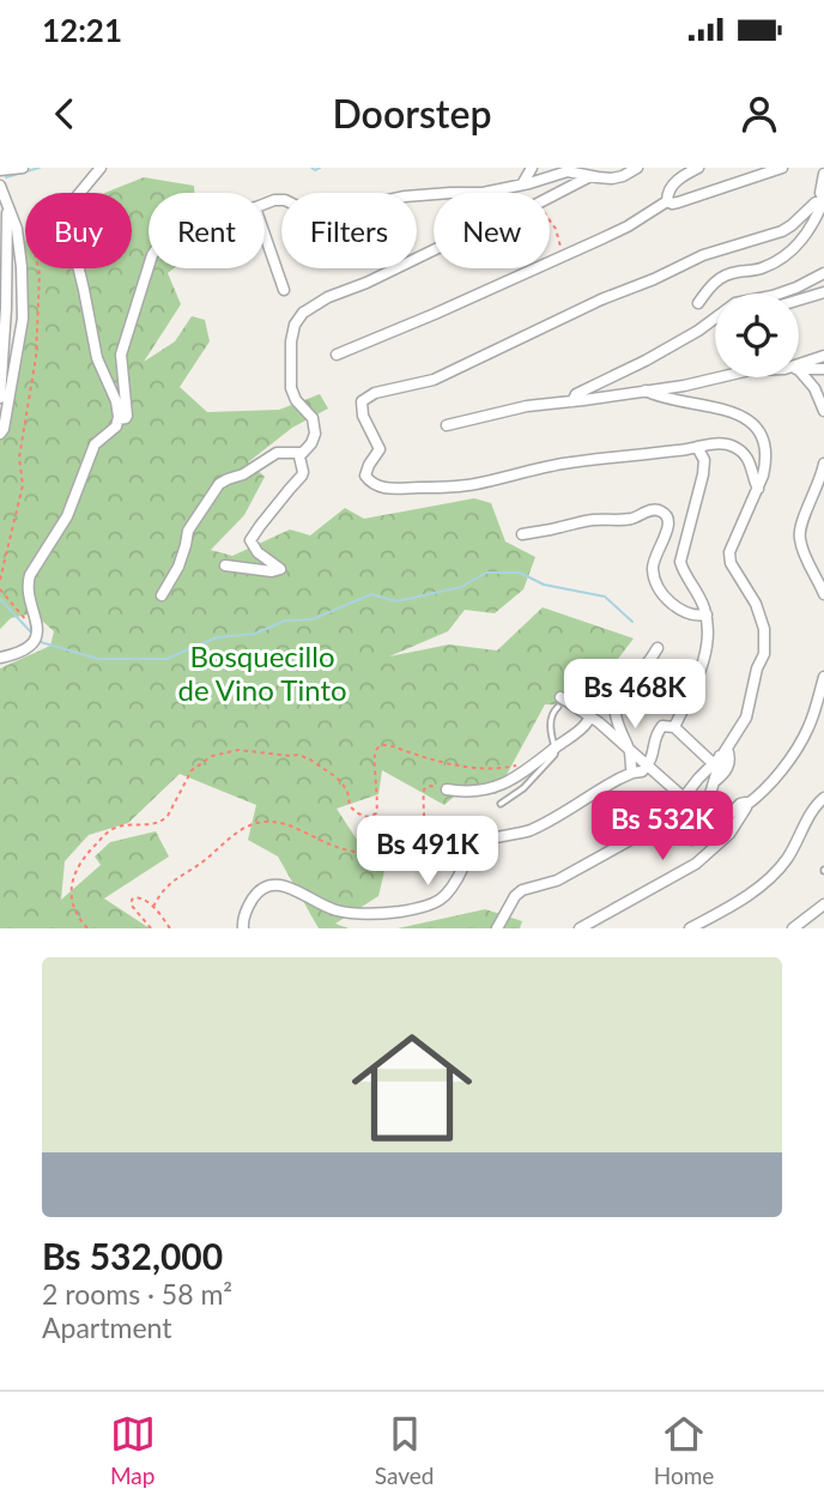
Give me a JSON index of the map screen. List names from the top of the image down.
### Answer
{
  "parks": ["Bosquecillo de Vino Tinto"],
  "page": {
    "status": "12:21",
    "header": "Doorstep",
    "chip": [
      "Buy",
      "Rent",
      "Filters",
      "New"
    ],
    "price": ["Bs 468K", "Bs 532K", "Bs 491K"],
    "list": [
      {
        "name": "Bs 532,000",
        "note": "2 rooms · 58 m² · Apartment"
      }
    ],
    "tabs": ["Map", "Saved", "Home"]
  }
}
